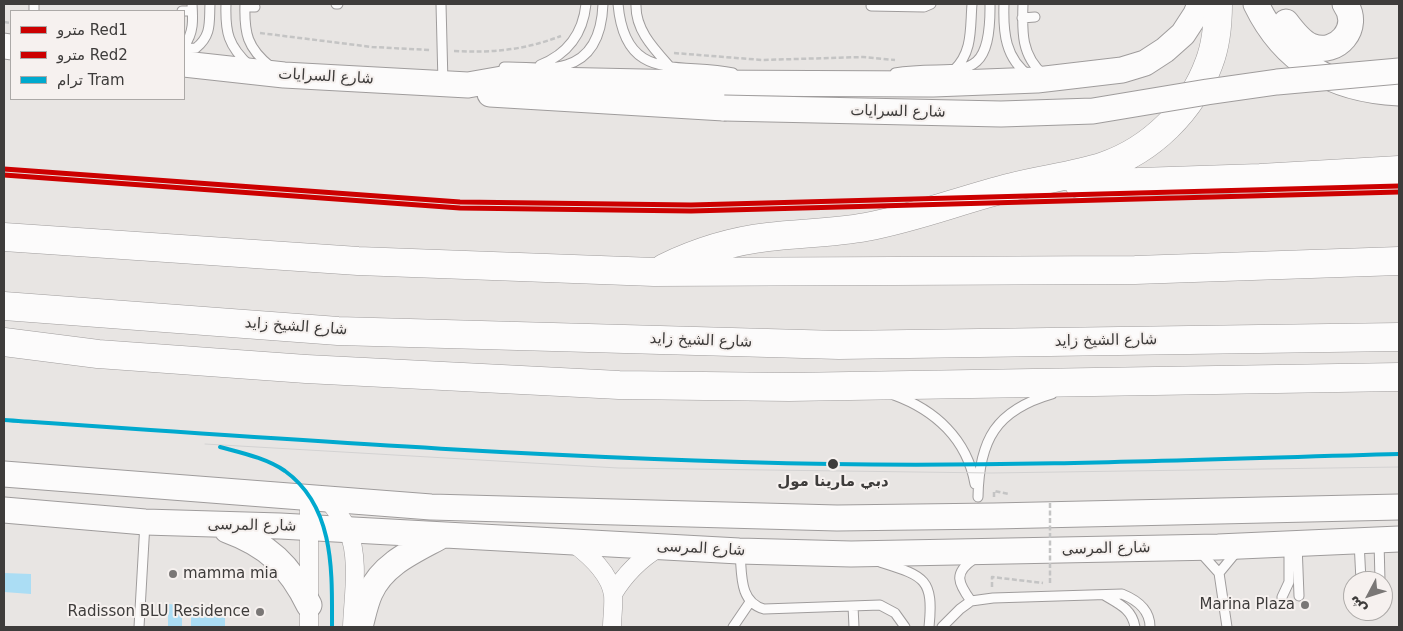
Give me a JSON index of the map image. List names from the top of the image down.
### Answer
{
  "streets": {
    "highway": ["شارع الشيخ زايد"],
    "main road": ["شارع السرايات", "شارع المرسى"]
  },
  "places": [
    "دبي مارينا مول",
    "mamma mia",
    "Marina Plaza",
    "Radisson BLU Residence"
  ],
  "lines": ["metro line Red1", "metro line Red2", "tram line Tram"],
  "legend": ["مترو Red1", "مترو Red2", "ترام Tram"],
  "north": "bottom left"
}
